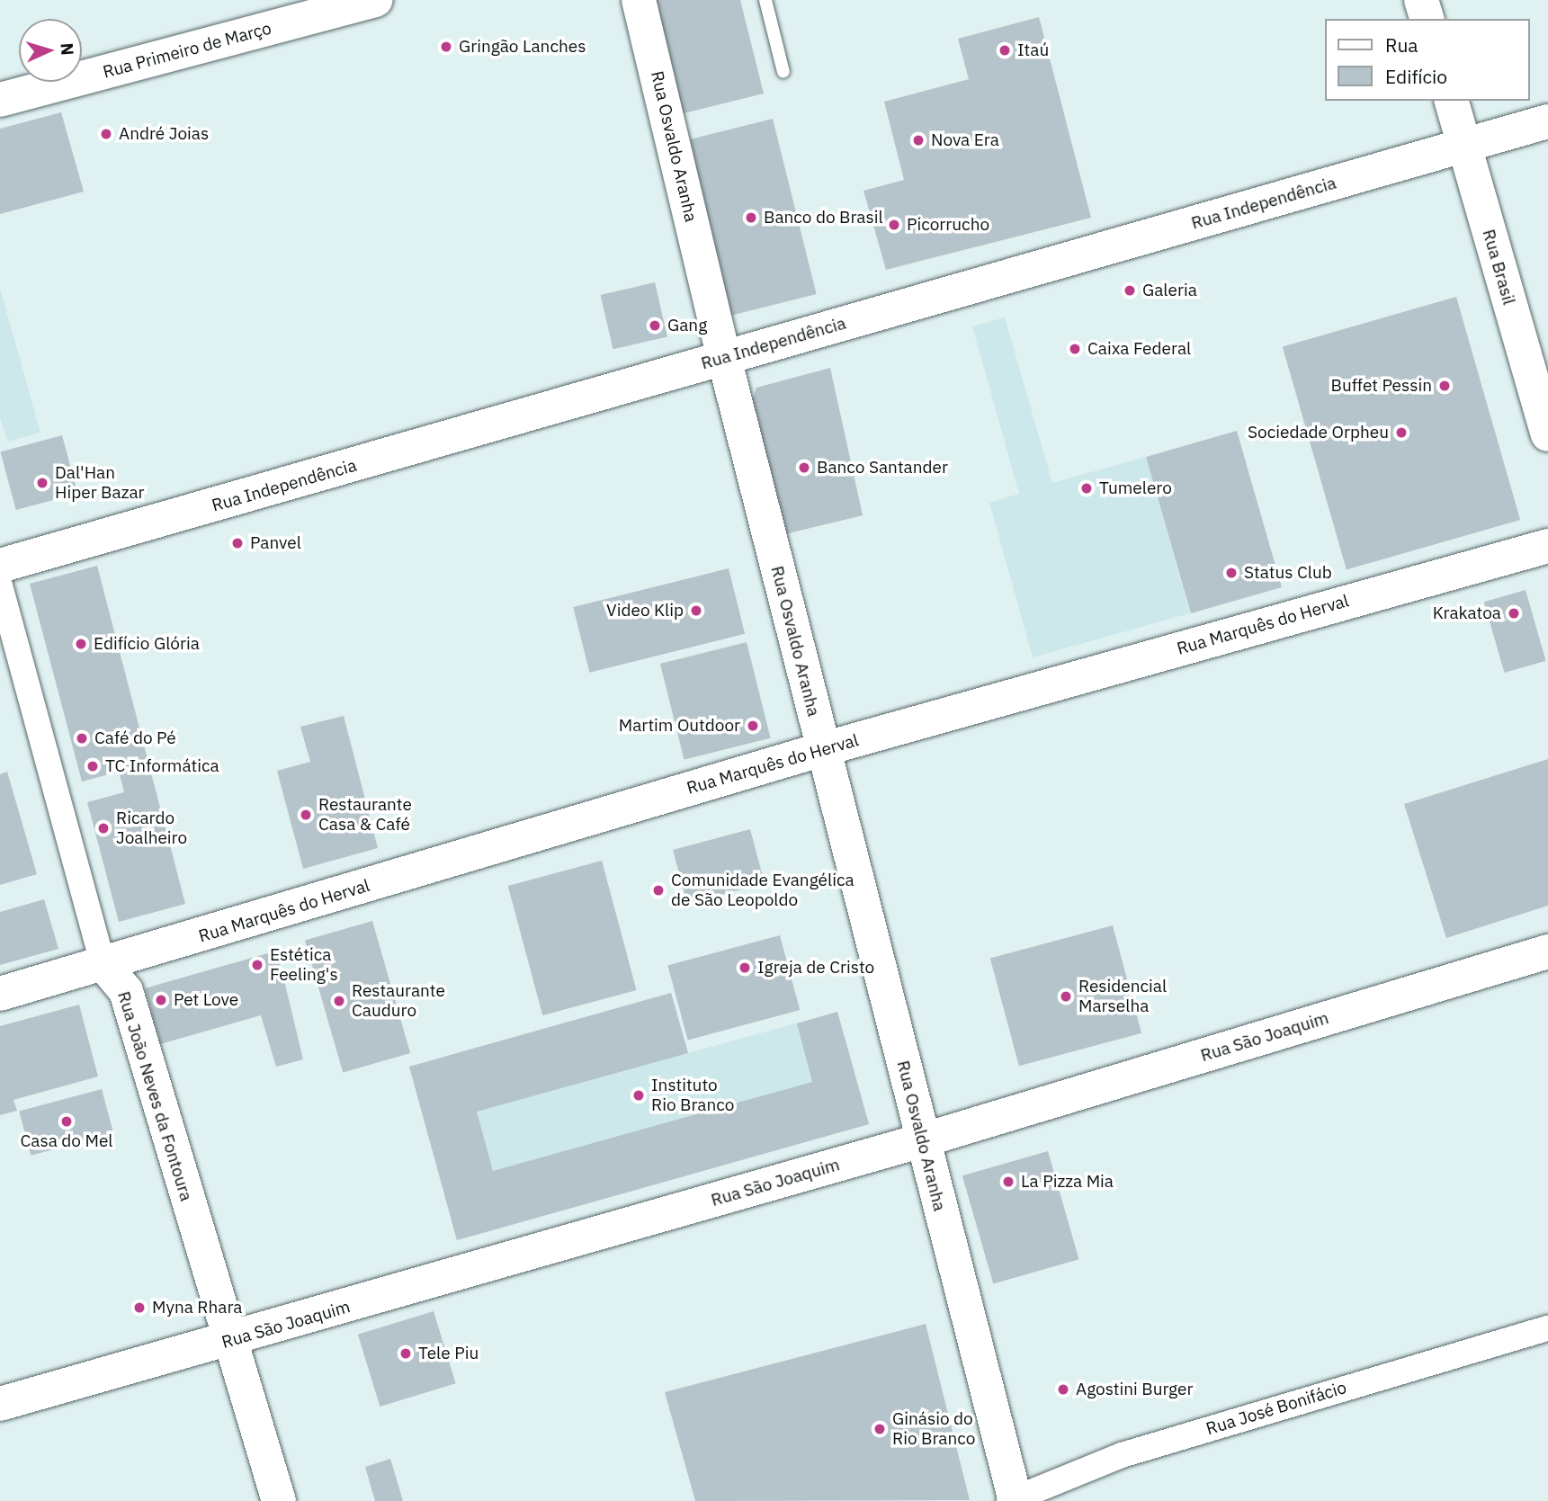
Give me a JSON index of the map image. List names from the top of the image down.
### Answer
{
  "streets": {
    "street": [
      "Rua Primeiro de Março",
      "Rua Osvaldo Aranha",
      "Rua Independência",
      "Rua Brasil",
      "Rua Marquês do Herval",
      "Rua São Joaquim",
      "Rua João Neves da Fontoura",
      "Rua José Bonifácio"
    ]
  },
  "crossings": [
    ["Rua Osvaldo Aranha", "Rua Independência"],
    ["Rua Osvaldo Aranha", "Rua Marquês do Herval"],
    ["Rua Osvaldo Aranha", "Rua São Joaquim"],
    ["Rua Osvaldo Aranha", "Rua José Bonifácio"],
    ["Rua Independência", "Rua Brasil"],
    ["Rua Marquês do Herval", "Rua João Neves da Fontoura"],
    ["Rua São Joaquim", "Rua João Neves da Fontoura"]
  ],
  "places": [
    "Gringão Lanches",
    "Itaú",
    "André Joias",
    "Nova Era",
    "Banco do Brasil",
    "Picorrucho",
    "Galeria",
    "Gang",
    "Caixa Federal",
    "Buffet Pessin",
    "Sociedade Orpheu",
    "Banco Santander",
    "Dal'Han Hiper Bazar",
    "Tumelero",
    "Panvel",
    "Status Club",
    "Video Klip",
    "Krakatoa",
    "Edifício Glória",
    "Martim Outdoor",
    "Café do Pé",
    "TC Informática",
    "Restaurante Casa & Café",
    "Ricardo Joalheiro",
    "Comunidade Evangélica de São Leopoldo",
    "Estética Feeling's",
    "Igreja de Cristo",
    "Residencial Marselha",
    "Pet Love",
    "Restaurante Cauduro",
    "Instituto Rio Branco",
    "Casa do Mel",
    "La Pizza Mia",
    "Myna Rhara",
    "Tele Piu",
    "Agostini Burger",
    "Ginásio do Rio Branco"
  ],
  "legend": ["Rua", "Edifício"],
  "north": "right"
}
